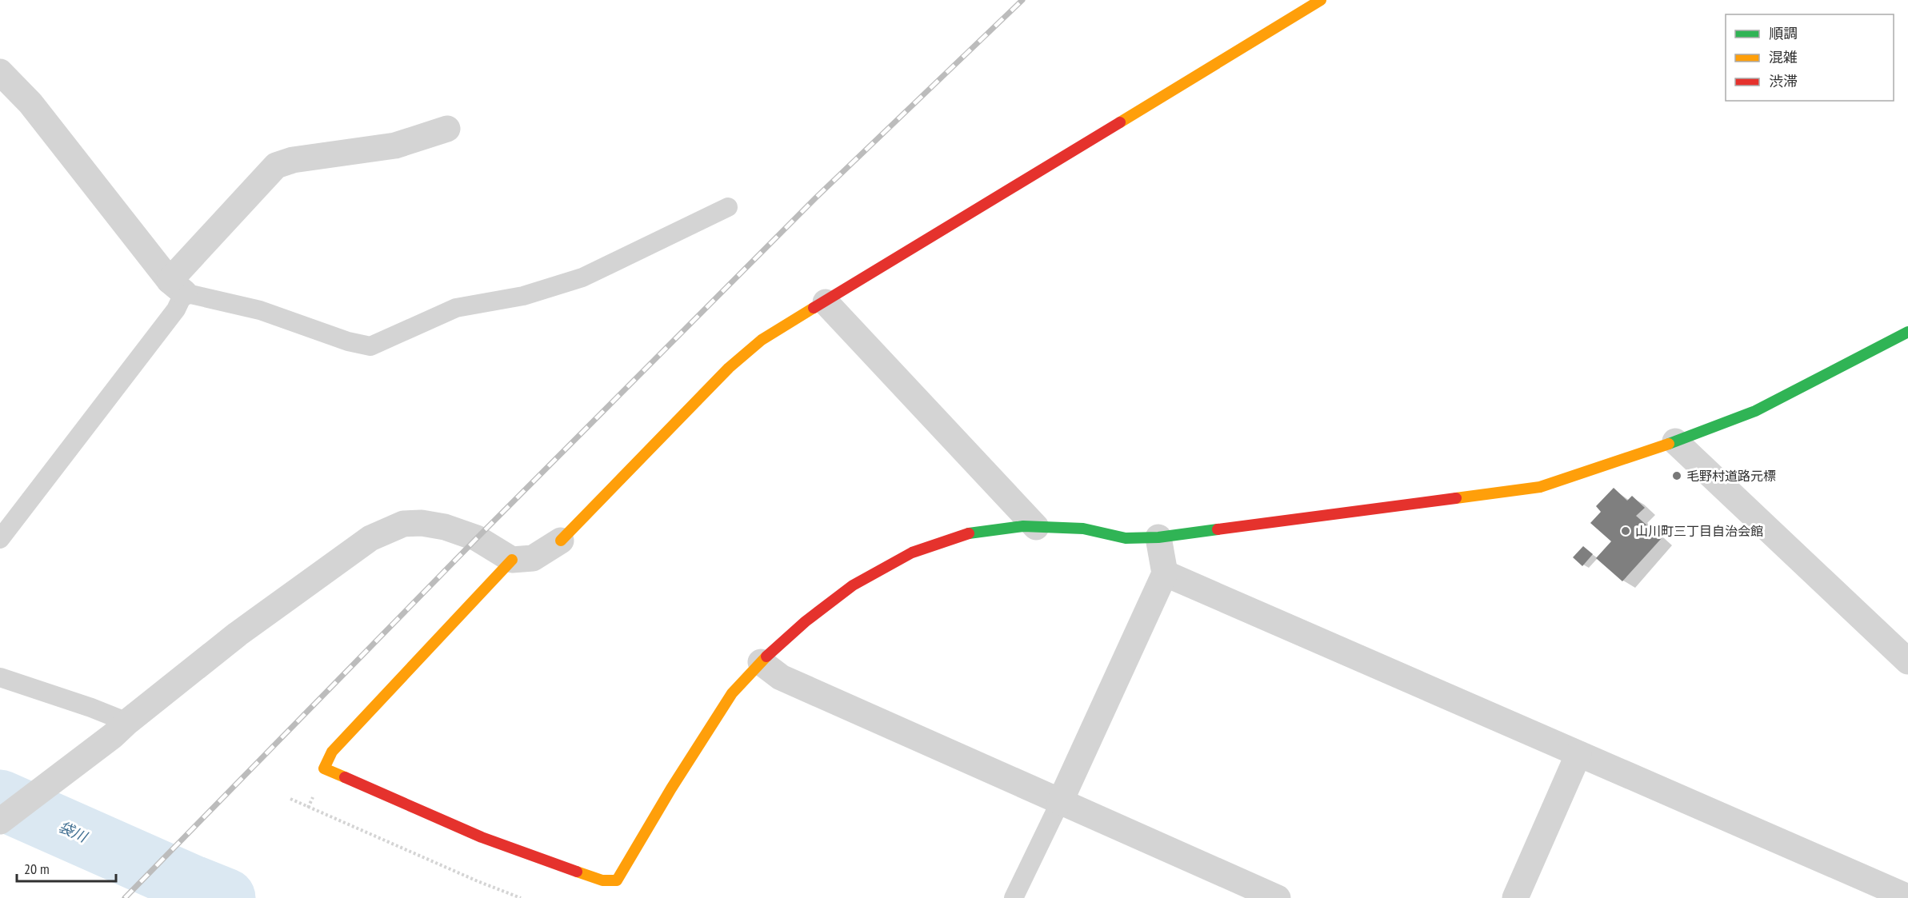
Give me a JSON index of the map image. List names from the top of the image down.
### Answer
{
  "water": ["袋川"],
  "places": ["毛野村道路元標", "山川町三丁目自治会館"],
  "legend": ["順調", "混雑", "渋滞"],
  "scale_bar": "20 m"
}
